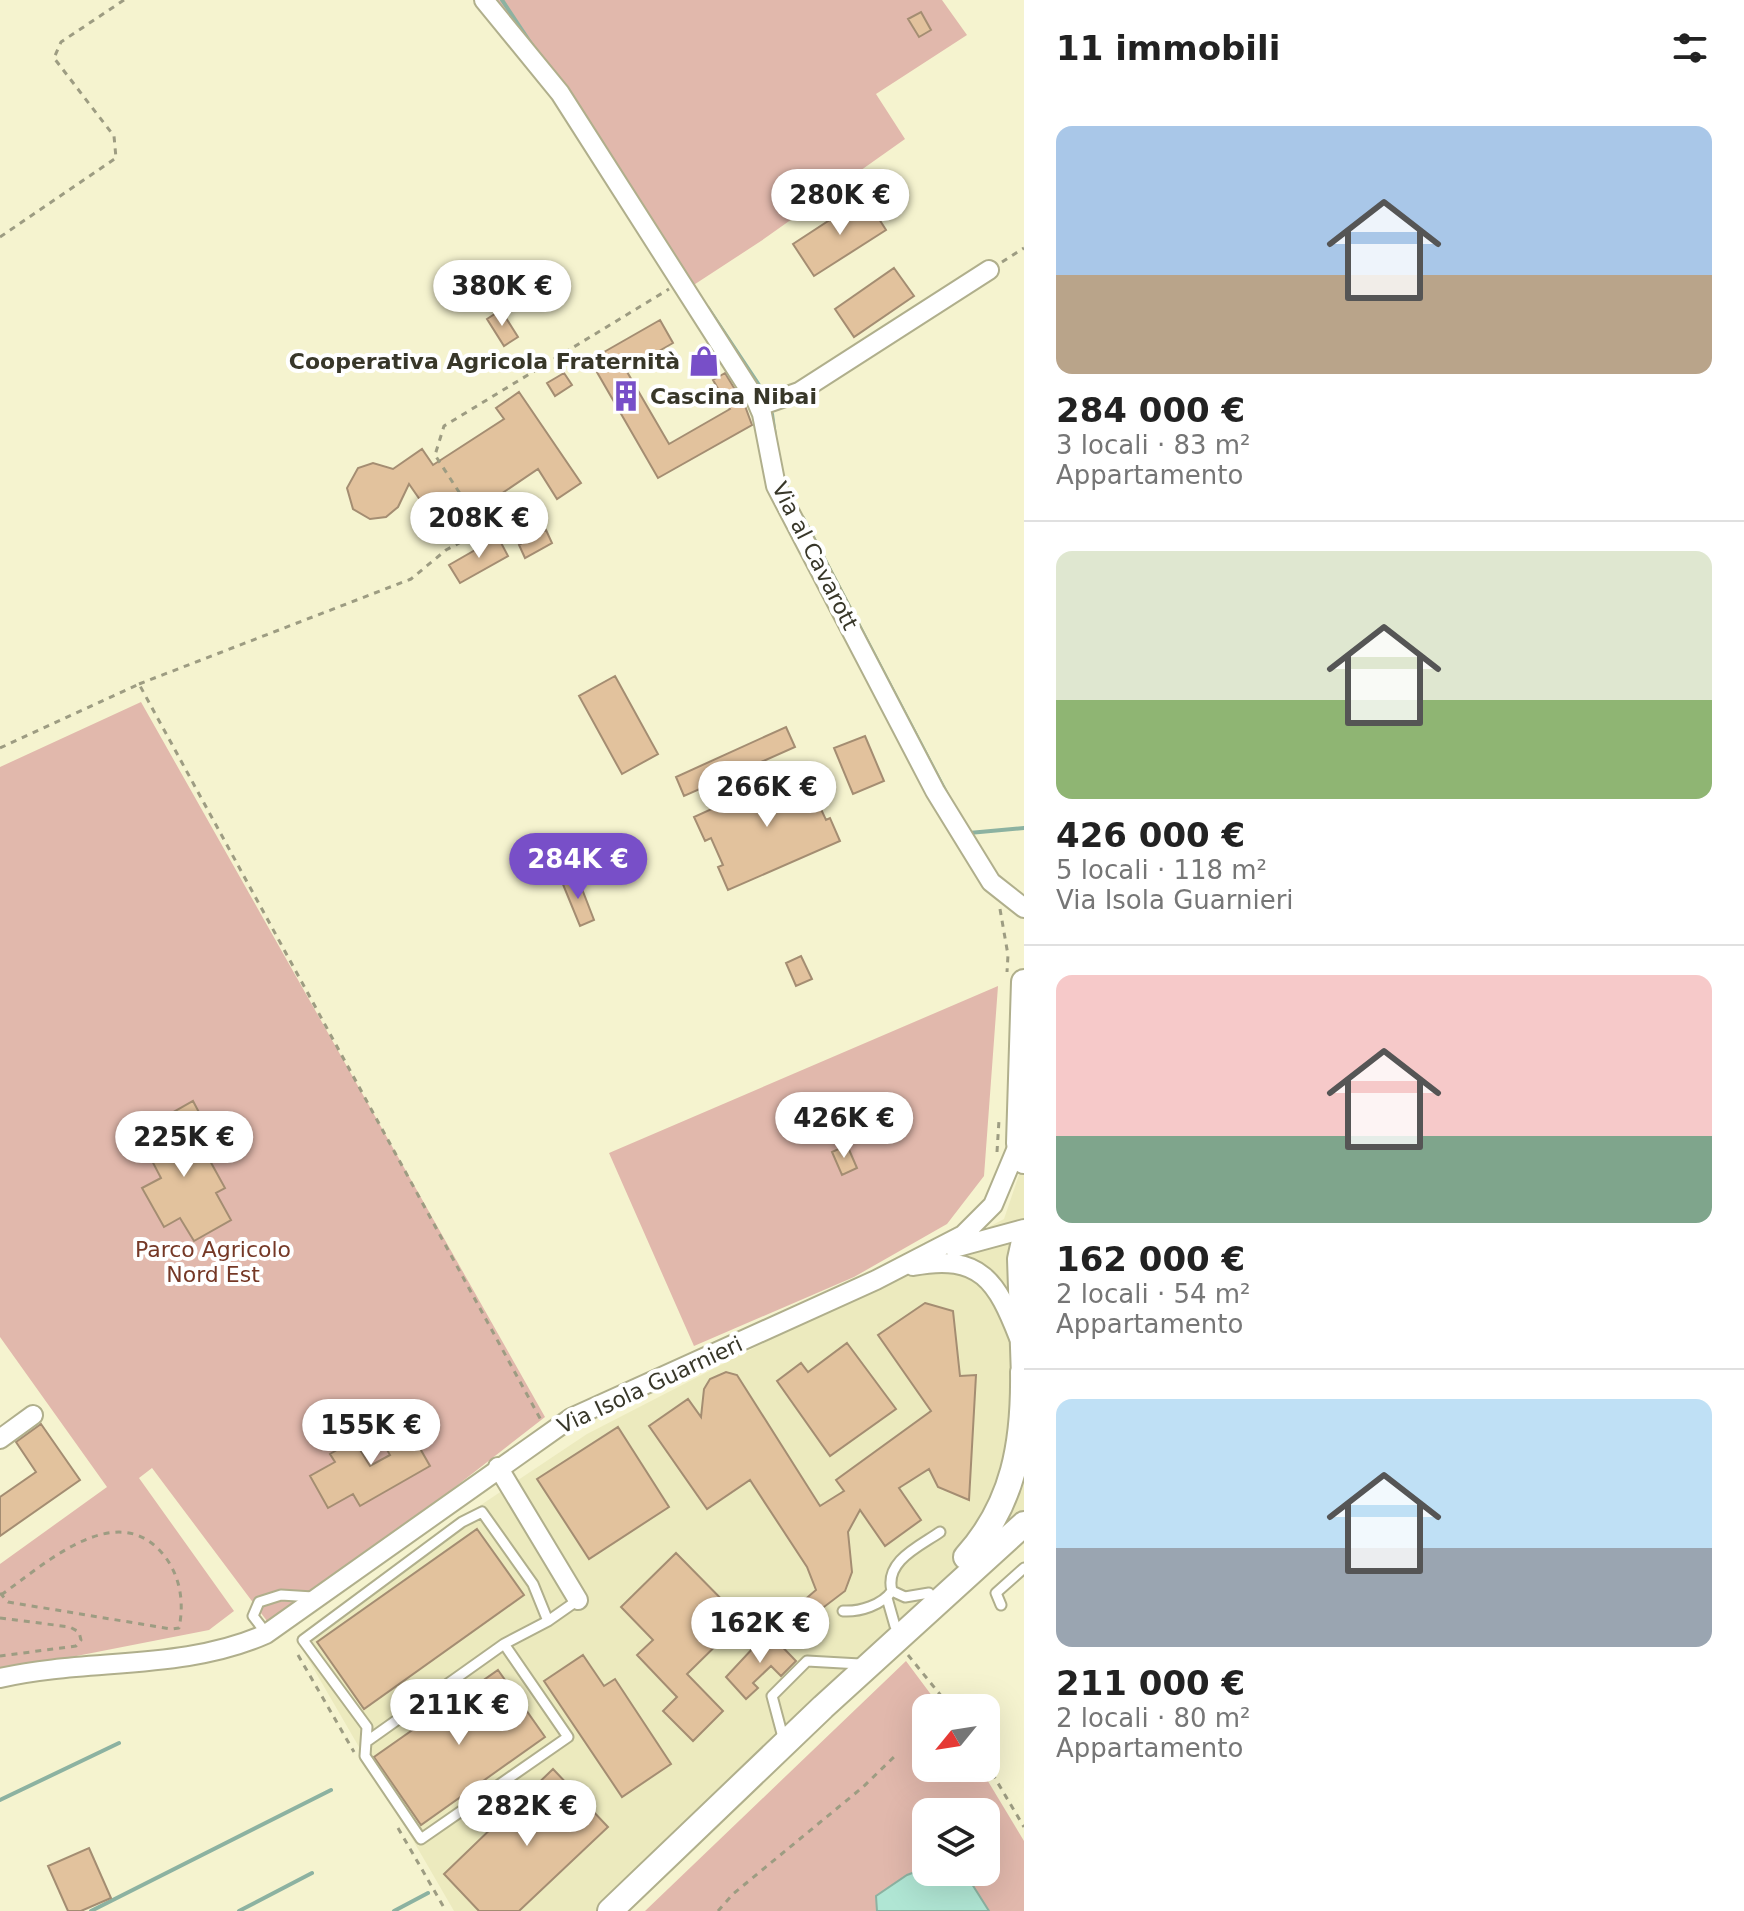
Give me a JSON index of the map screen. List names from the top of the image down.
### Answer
{
  "streets": {
    "street": ["Via al Cavarott", "Via Isola Guarnieri"]
  },
  "parks": ["Parco Agricolo Nord Est"],
  "places": {
    "shop": ["Cooperativa Agricola Fraternità"],
    "building": ["Cascina Nibai"]
  },
  "north": "bottom left",
  "page": {
    "heading": "11 immobili",
    "list": [
      {
        "name": "284 000 €",
        "note": "3 locali · 83 m² · Appartamento"
      },
      {
        "name": "426 000 €",
        "note": "5 locali · 118 m² · Via Isola Guarnieri"
      },
      {
        "name": "162 000 €",
        "note": "2 locali · 54 m² · Appartamento"
      },
      {
        "name": "211 000 €",
        "note": "2 locali · 80 m² · Appartamento"
      }
    ],
    "price": [
      "280K €",
      "380K €",
      "208K €",
      "266K €",
      "284K €",
      "426K €",
      "225K €",
      "155K €",
      "162K €",
      "211K €",
      "282K €"
    ]
  }
}
